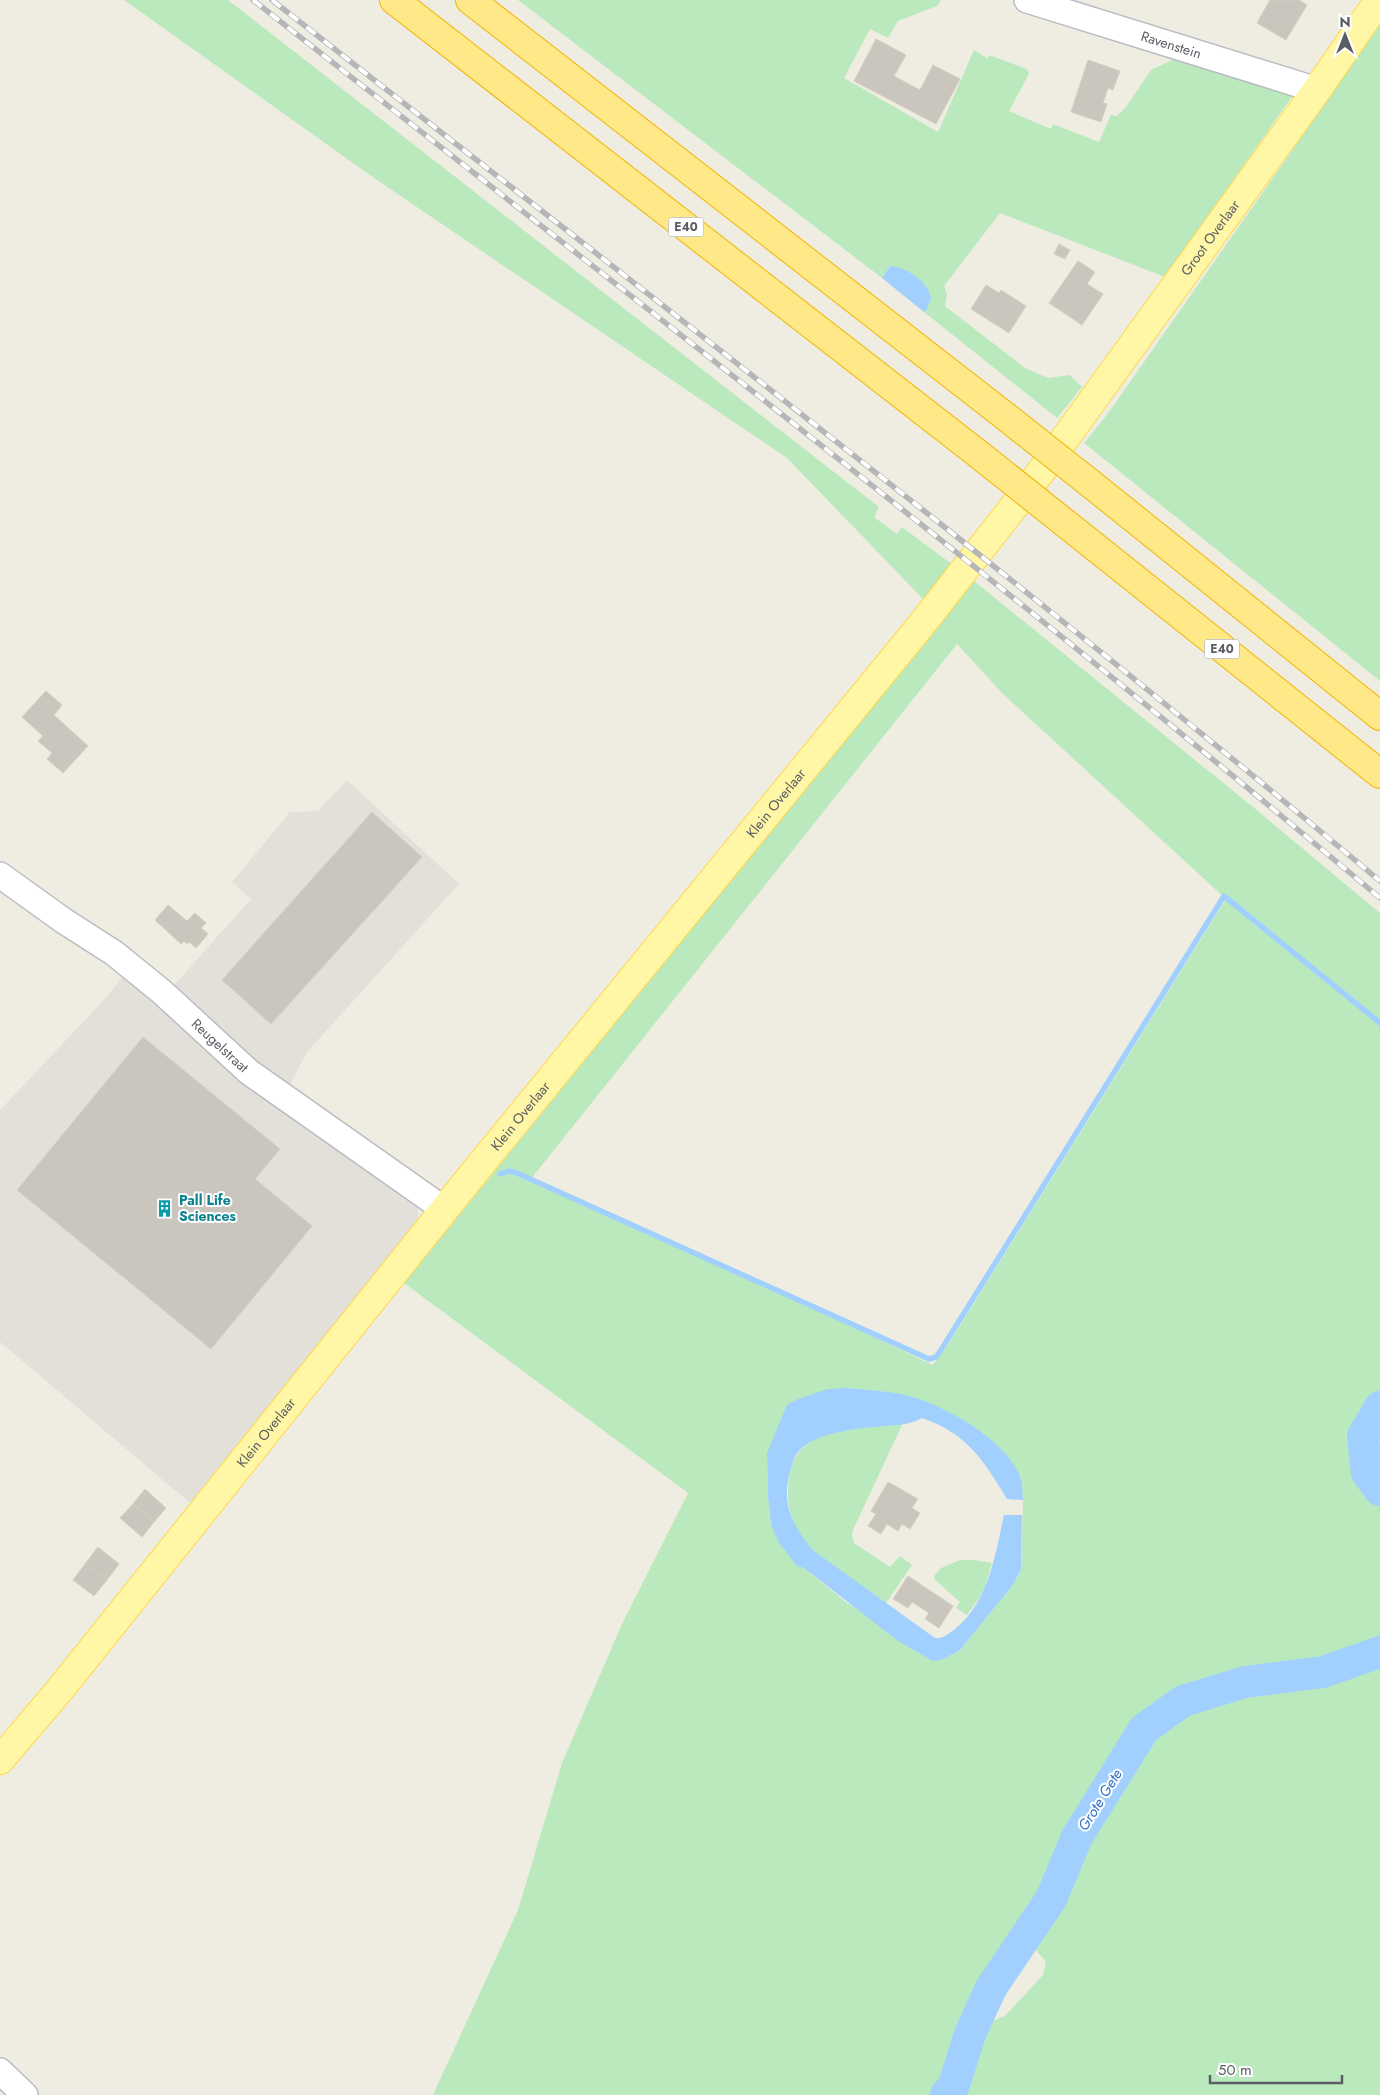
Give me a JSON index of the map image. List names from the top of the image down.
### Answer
{
  "streets": {
    "highway": ["E40"],
    "main road": ["Groot Overlaar", "Klein Overlaar"],
    "street": ["Ravenstein", "Reugelstraat"]
  },
  "crossings": [
    ["Ravenstein", "Groot Overlaar"],
    ["Groot Overlaar", "Klein Overlaar"],
    ["Klein Overlaar", "Reugelstraat"]
  ],
  "water": ["Grote Gete"],
  "places": {
    "building": ["Pall Life Sciences"]
  },
  "scale_bar": "50 m",
  "north": "top"
}
